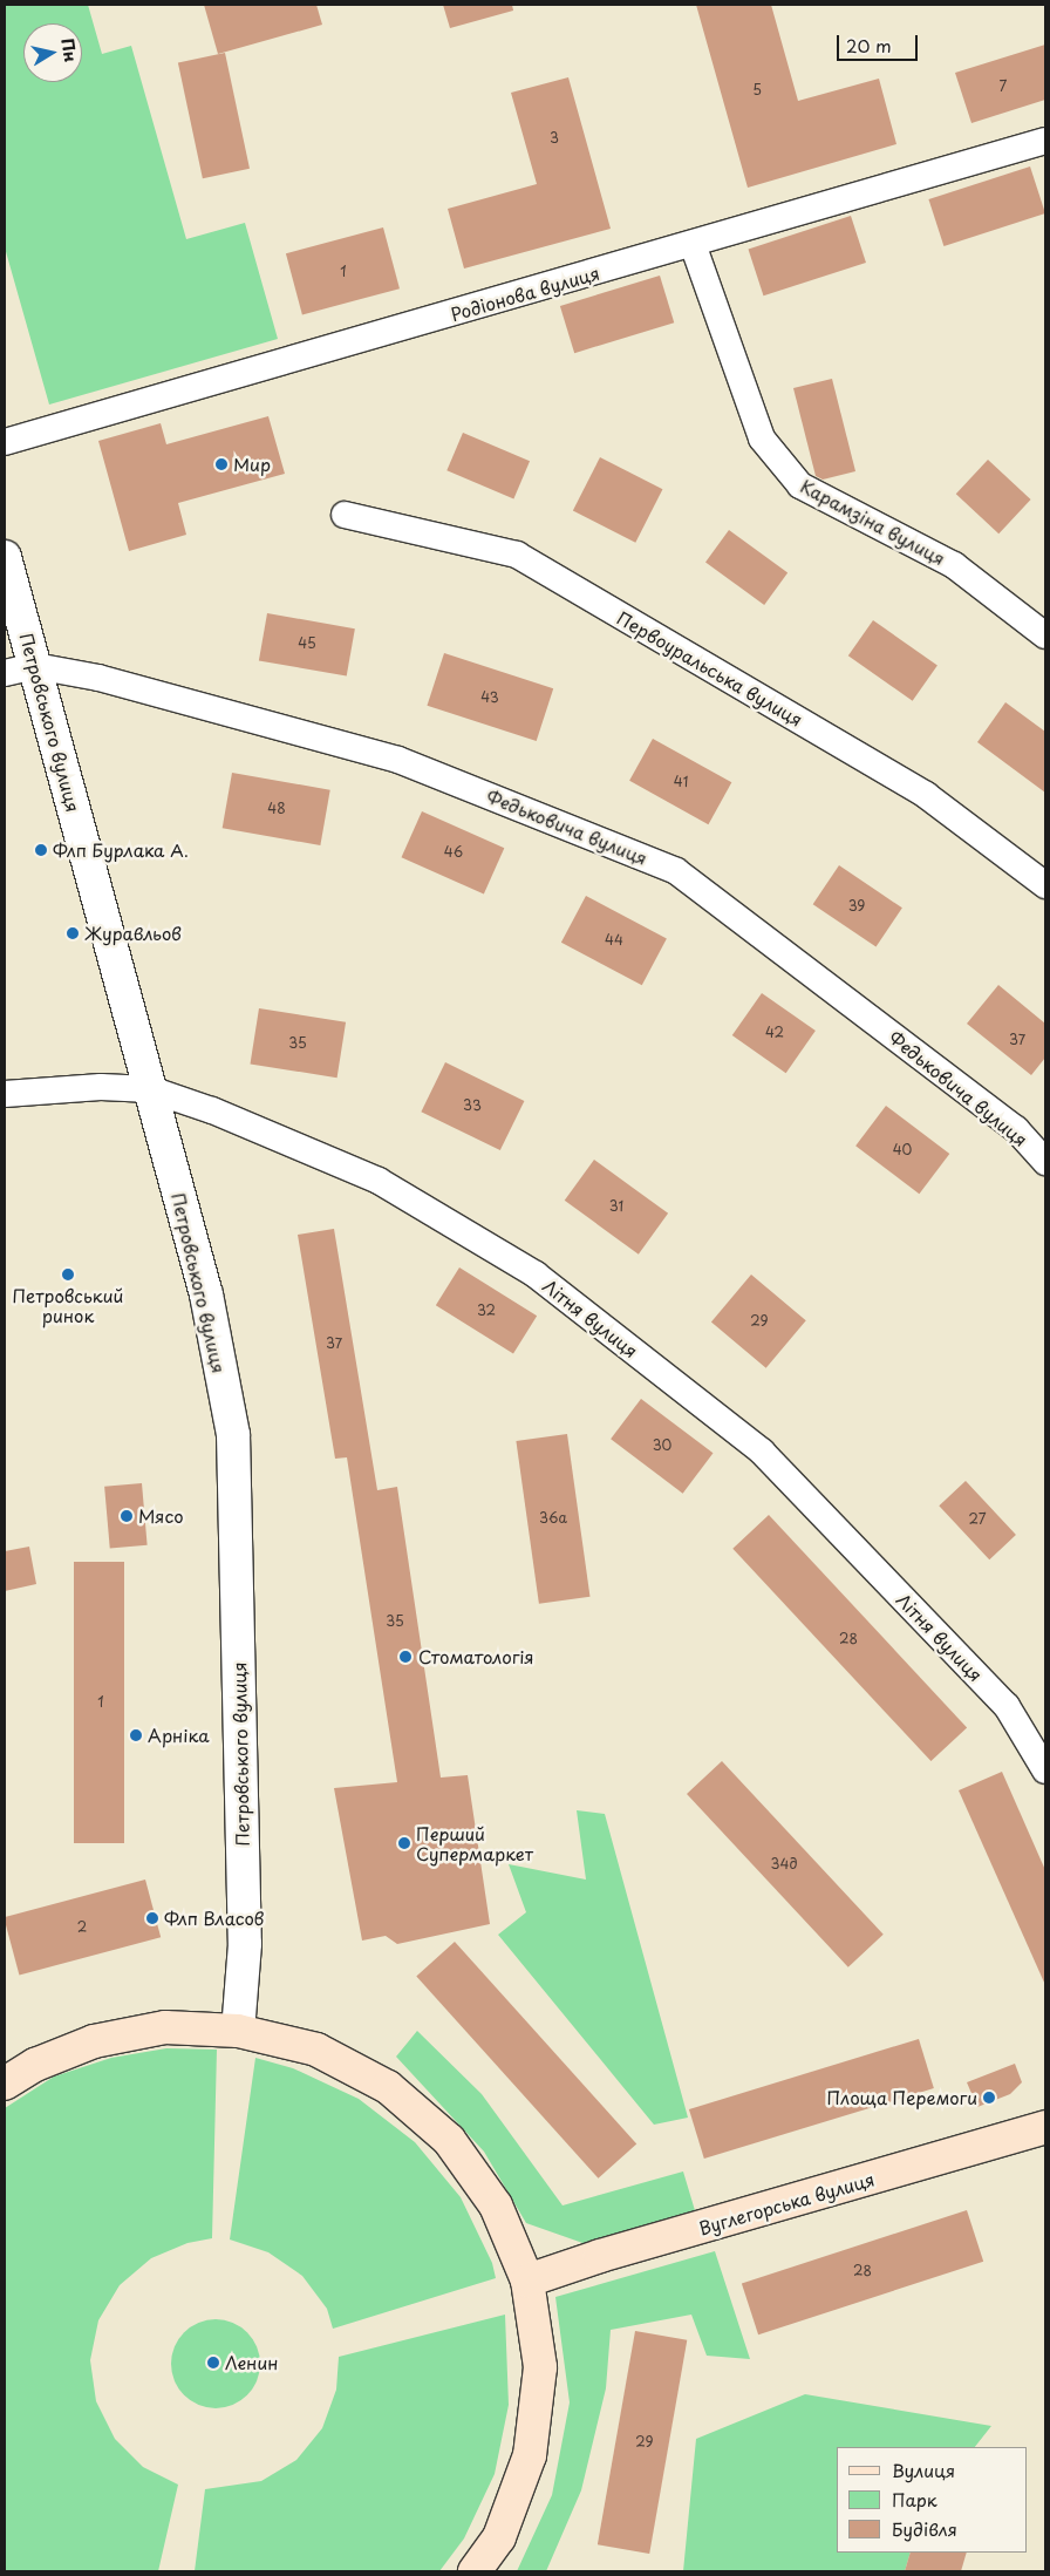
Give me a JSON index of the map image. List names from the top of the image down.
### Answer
{
  "streets": {
    "main road": ["Вуглегорська вулиця"],
    "street": [
      "Родіонова вулиця",
      "Карамзіна вулиця",
      "Первоуральська вулиця",
      "Петровського вулиця",
      "Федьковича вулиця",
      "Літня вулиця"
    ]
  },
  "crossings": [
    ["Родіонова вулиця", "Карамзіна вулиця"],
    ["Петровського вулиця", "Федьковича вулиця"],
    ["Петровського вулиця", "Літня вулиця"]
  ],
  "places": [
    "Мир",
    "Флп Бурлака А.",
    "Журавльов",
    "Петровський ринок",
    "Мясо",
    "Стоматологія",
    "Арніка",
    "Перший Супермаркет",
    "Флп Власов",
    "Площа Перемоги",
    "Ленин"
  ],
  "house_numbers": [
    "7",
    "5",
    "3",
    "1",
    "45",
    "43",
    "41",
    "48",
    "46",
    "39",
    "44",
    "42",
    "37",
    "35",
    "33",
    "40",
    "31",
    "32",
    "29",
    "37",
    "30",
    "36а",
    "27",
    "35",
    "28",
    "1",
    "34д",
    "2",
    "28",
    "29"
  ],
  "legend": ["Вулиця", "Парк", "Будівля"],
  "scale_bar": "20 m",
  "north": "right"
}
